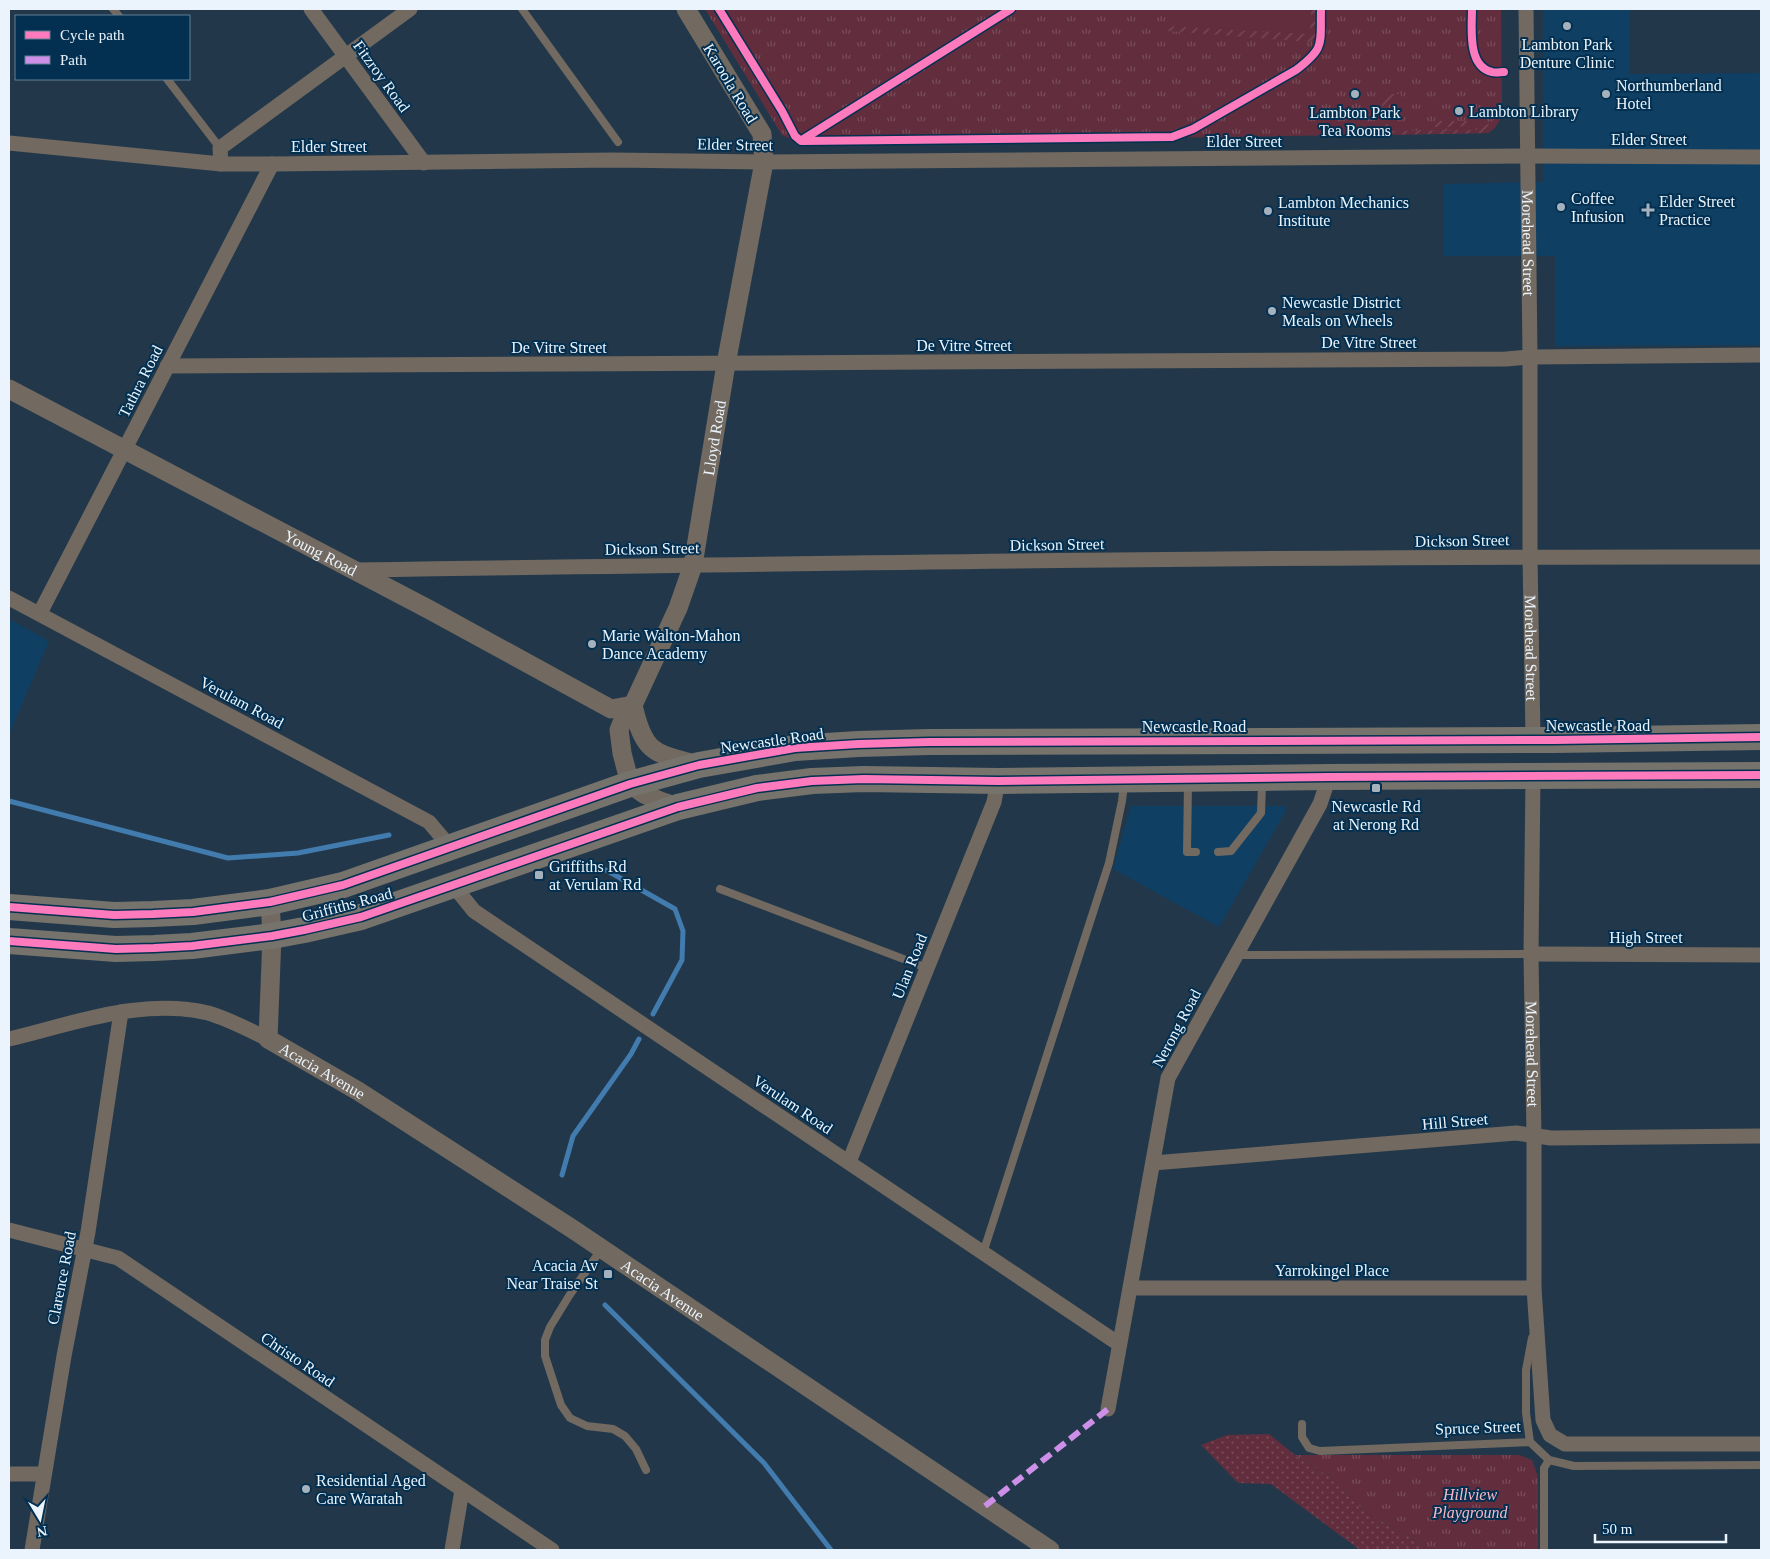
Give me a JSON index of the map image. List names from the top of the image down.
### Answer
{
  "streets": {
    "highway": ["Morehead Street", "Newcastle Road", "Griffiths Road"],
    "street": [
      "Fitzroy Road",
      "Karoola Road",
      "Elder Street",
      "De Vitre Street",
      "Tathra Road",
      "Lloyd Road",
      "Dickson Street",
      "Young Road",
      "Verulam Road",
      "High Street",
      "Ulan Road",
      "Nerong Road",
      "Acacia Avenue",
      "Hill Street",
      "Yarrokingel Place",
      "Clarence Road",
      "Christo Road"
    ],
    "lane": ["Spruce Street"]
  },
  "crossings": [
    ["Fitzroy Road", "Elder Street"],
    ["Karoola Road", "Elder Street"],
    ["Karoola Road", "Lloyd Road"],
    ["Elder Street", "Morehead Street"],
    ["Elder Street", "Tathra Road"],
    ["Elder Street", "Lloyd Road"],
    ["Morehead Street", "De Vitre Street"],
    ["Morehead Street", "Dickson Street"],
    ["Morehead Street", "Newcastle Road"],
    ["Morehead Street", "High Street"],
    ["Morehead Street", "Hill Street"],
    ["Morehead Street", "Yarrokingel Place"],
    ["De Vitre Street", "Tathra Road"],
    ["De Vitre Street", "Lloyd Road"],
    ["Tathra Road", "Young Road"],
    ["Tathra Road", "Verulam Road"],
    ["Lloyd Road", "Dickson Street"],
    ["Lloyd Road", "Young Road"],
    ["Lloyd Road", "Newcastle Road"],
    ["Lloyd Road", "Griffiths Road"],
    ["Dickson Street", "Young Road"],
    ["Verulam Road", "Griffiths Road"],
    ["Verulam Road", "Ulan Road"],
    ["Verulam Road", "Nerong Road"],
    ["Newcastle Road", "Griffiths Road"],
    ["Griffiths Road", "Acacia Avenue"],
    ["Nerong Road", "Hill Street"],
    ["Nerong Road", "Yarrokingel Place"],
    ["Acacia Avenue", "Clarence Road"],
    ["Clarence Road", "Christo Road"]
  ],
  "parks": ["Hillview Playground"],
  "places": {
    "other": [
      "Lambton Park Denture Clinic",
      "Lambton Park Tea Rooms",
      "Northumberland Hotel",
      "Lambton Library",
      "Coffee Infusion",
      "Lambton Mechanics Institute",
      "Newcastle District Meals on Wheels",
      "Marie Walton-Mahon Dance Academy",
      "Residential Aged Care Waratah"
    ],
    "health": ["Elder Street Practice"],
    "transit": ["Newcastle Rd at Nerong Rd", "Griffiths Rd at Verulam Rd", "Acacia Av Near Traise St"]
  },
  "legend": ["Cycle path", "Path"],
  "scale_bar": "50 m",
  "north": "bottom"
}
